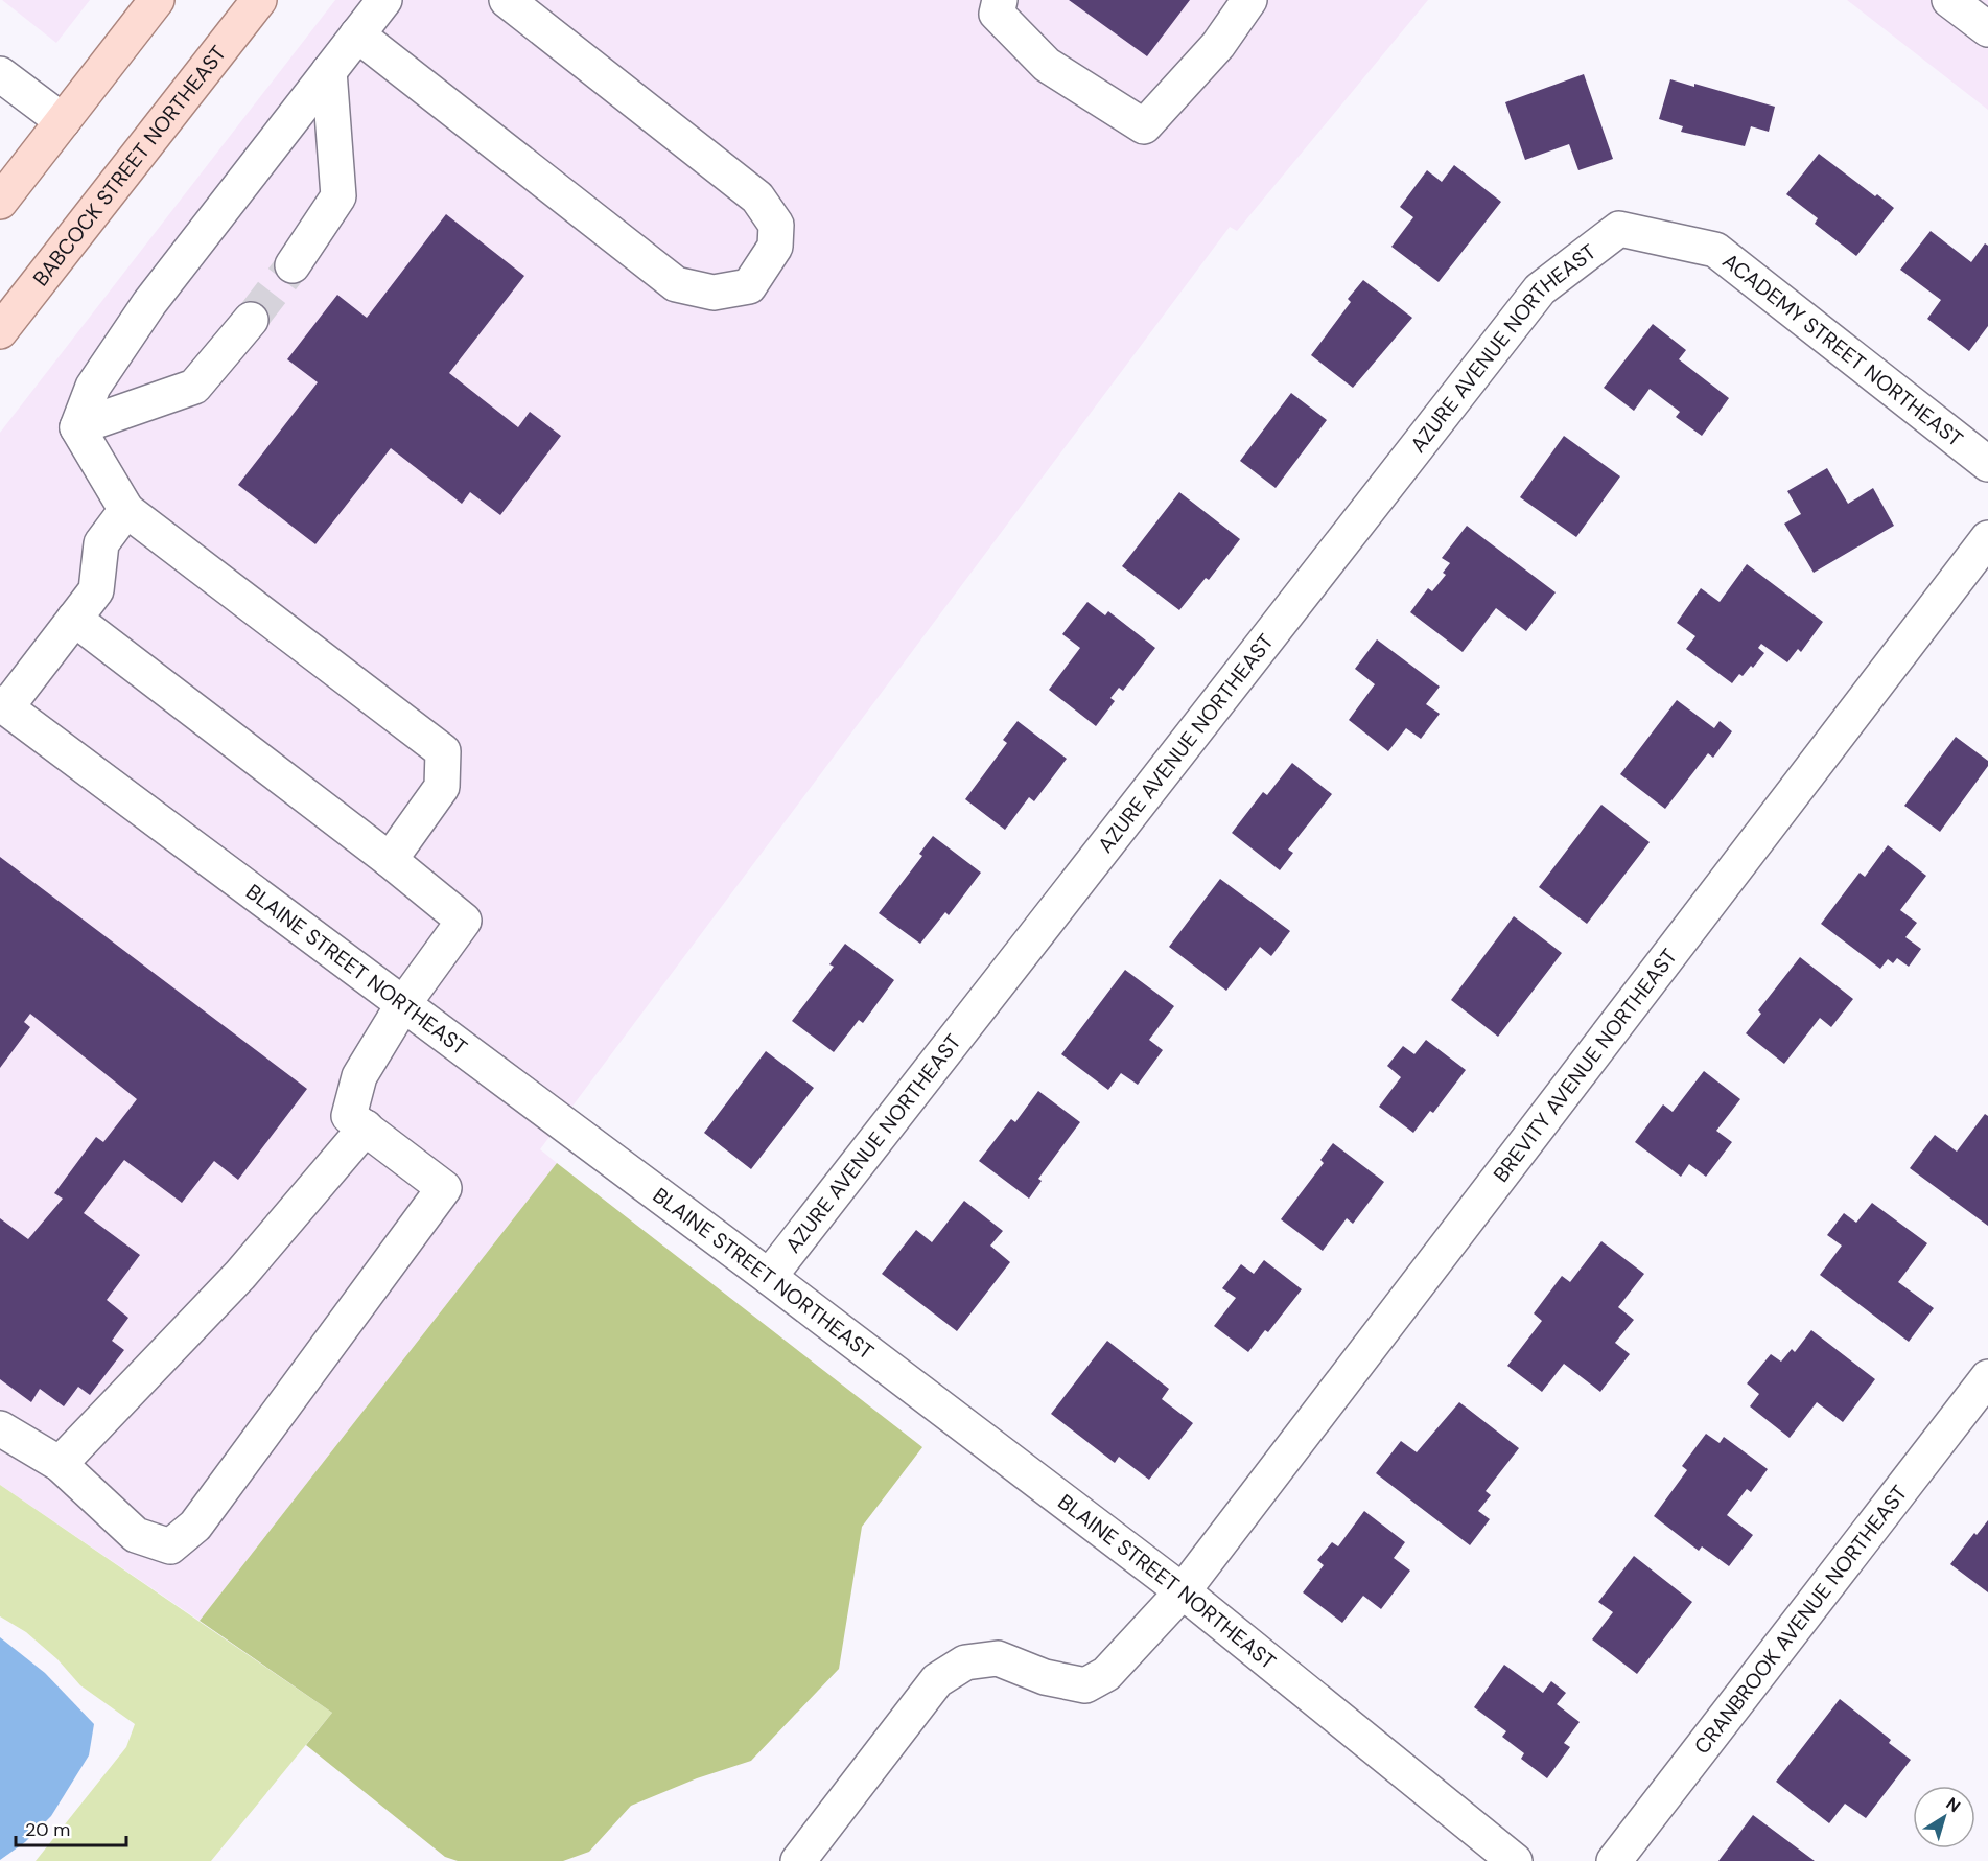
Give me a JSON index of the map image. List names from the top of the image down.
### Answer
{
  "streets": {
    "main road": ["BABCOCK STREET NORTHEAST"],
    "street": [
      "ACADEMY STREET NORTHEAST",
      "AZURE AVENUE NORTHEAST",
      "BLAINE STREET NORTHEAST",
      "BREVITY AVENUE NORTHEAST",
      "CRANBROOK AVENUE NORTHEAST"
    ]
  },
  "crossings": [
    ["ACADEMY STREET NORTHEAST", "AZURE AVENUE NORTHEAST"],
    ["AZURE AVENUE NORTHEAST", "BLAINE STREET NORTHEAST"],
    ["BLAINE STREET NORTHEAST", "BREVITY AVENUE NORTHEAST"]
  ],
  "scale_bar": "20 m",
  "north": "top right"
}
